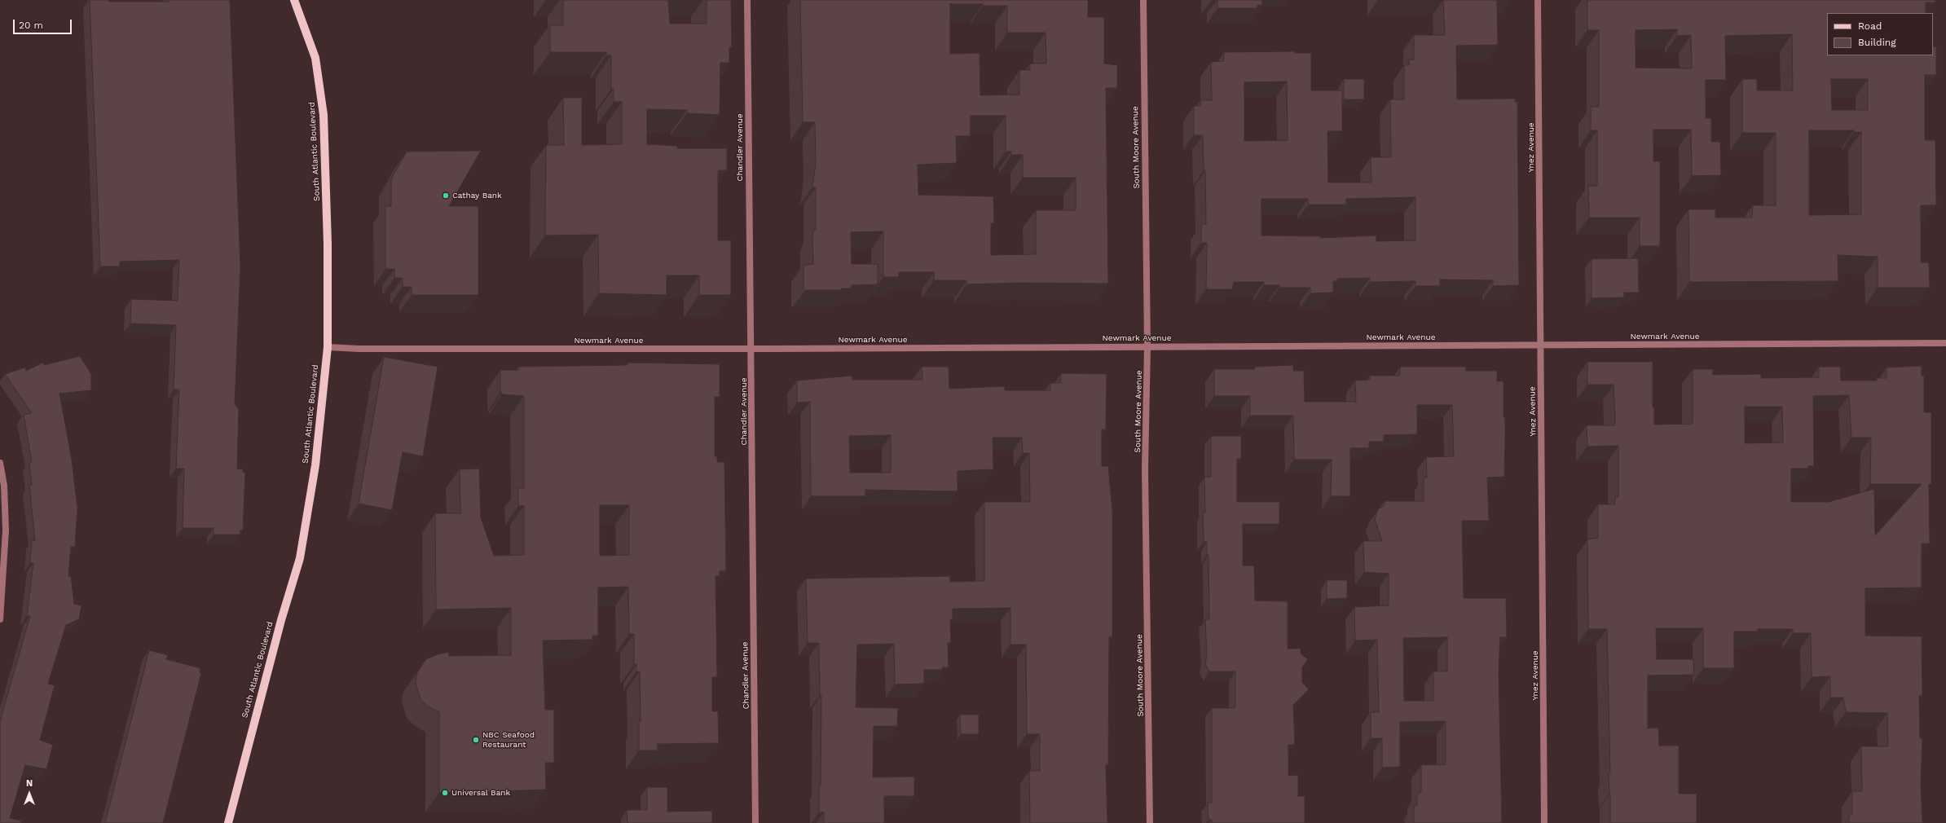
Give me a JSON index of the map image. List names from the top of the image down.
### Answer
{
  "streets": {
    "main road": ["South Atlantic Boulevard"],
    "street": [
      "Chandler Avenue",
      "South Moore Avenue",
      "Ynez Avenue",
      "Newmark Avenue"
    ]
  },
  "crossings": [
    ["Chandler Avenue", "Newmark Avenue"],
    ["South Moore Avenue", "Newmark Avenue"],
    ["Ynez Avenue", "Newmark Avenue"],
    ["South Atlantic Boulevard", "Newmark Avenue"]
  ],
  "places": ["Cathay Bank", "NBC Seafood Restaurant", "Universal Bank"],
  "legend": ["Road", "Building"],
  "scale_bar": "20 m",
  "north": "top"
}
